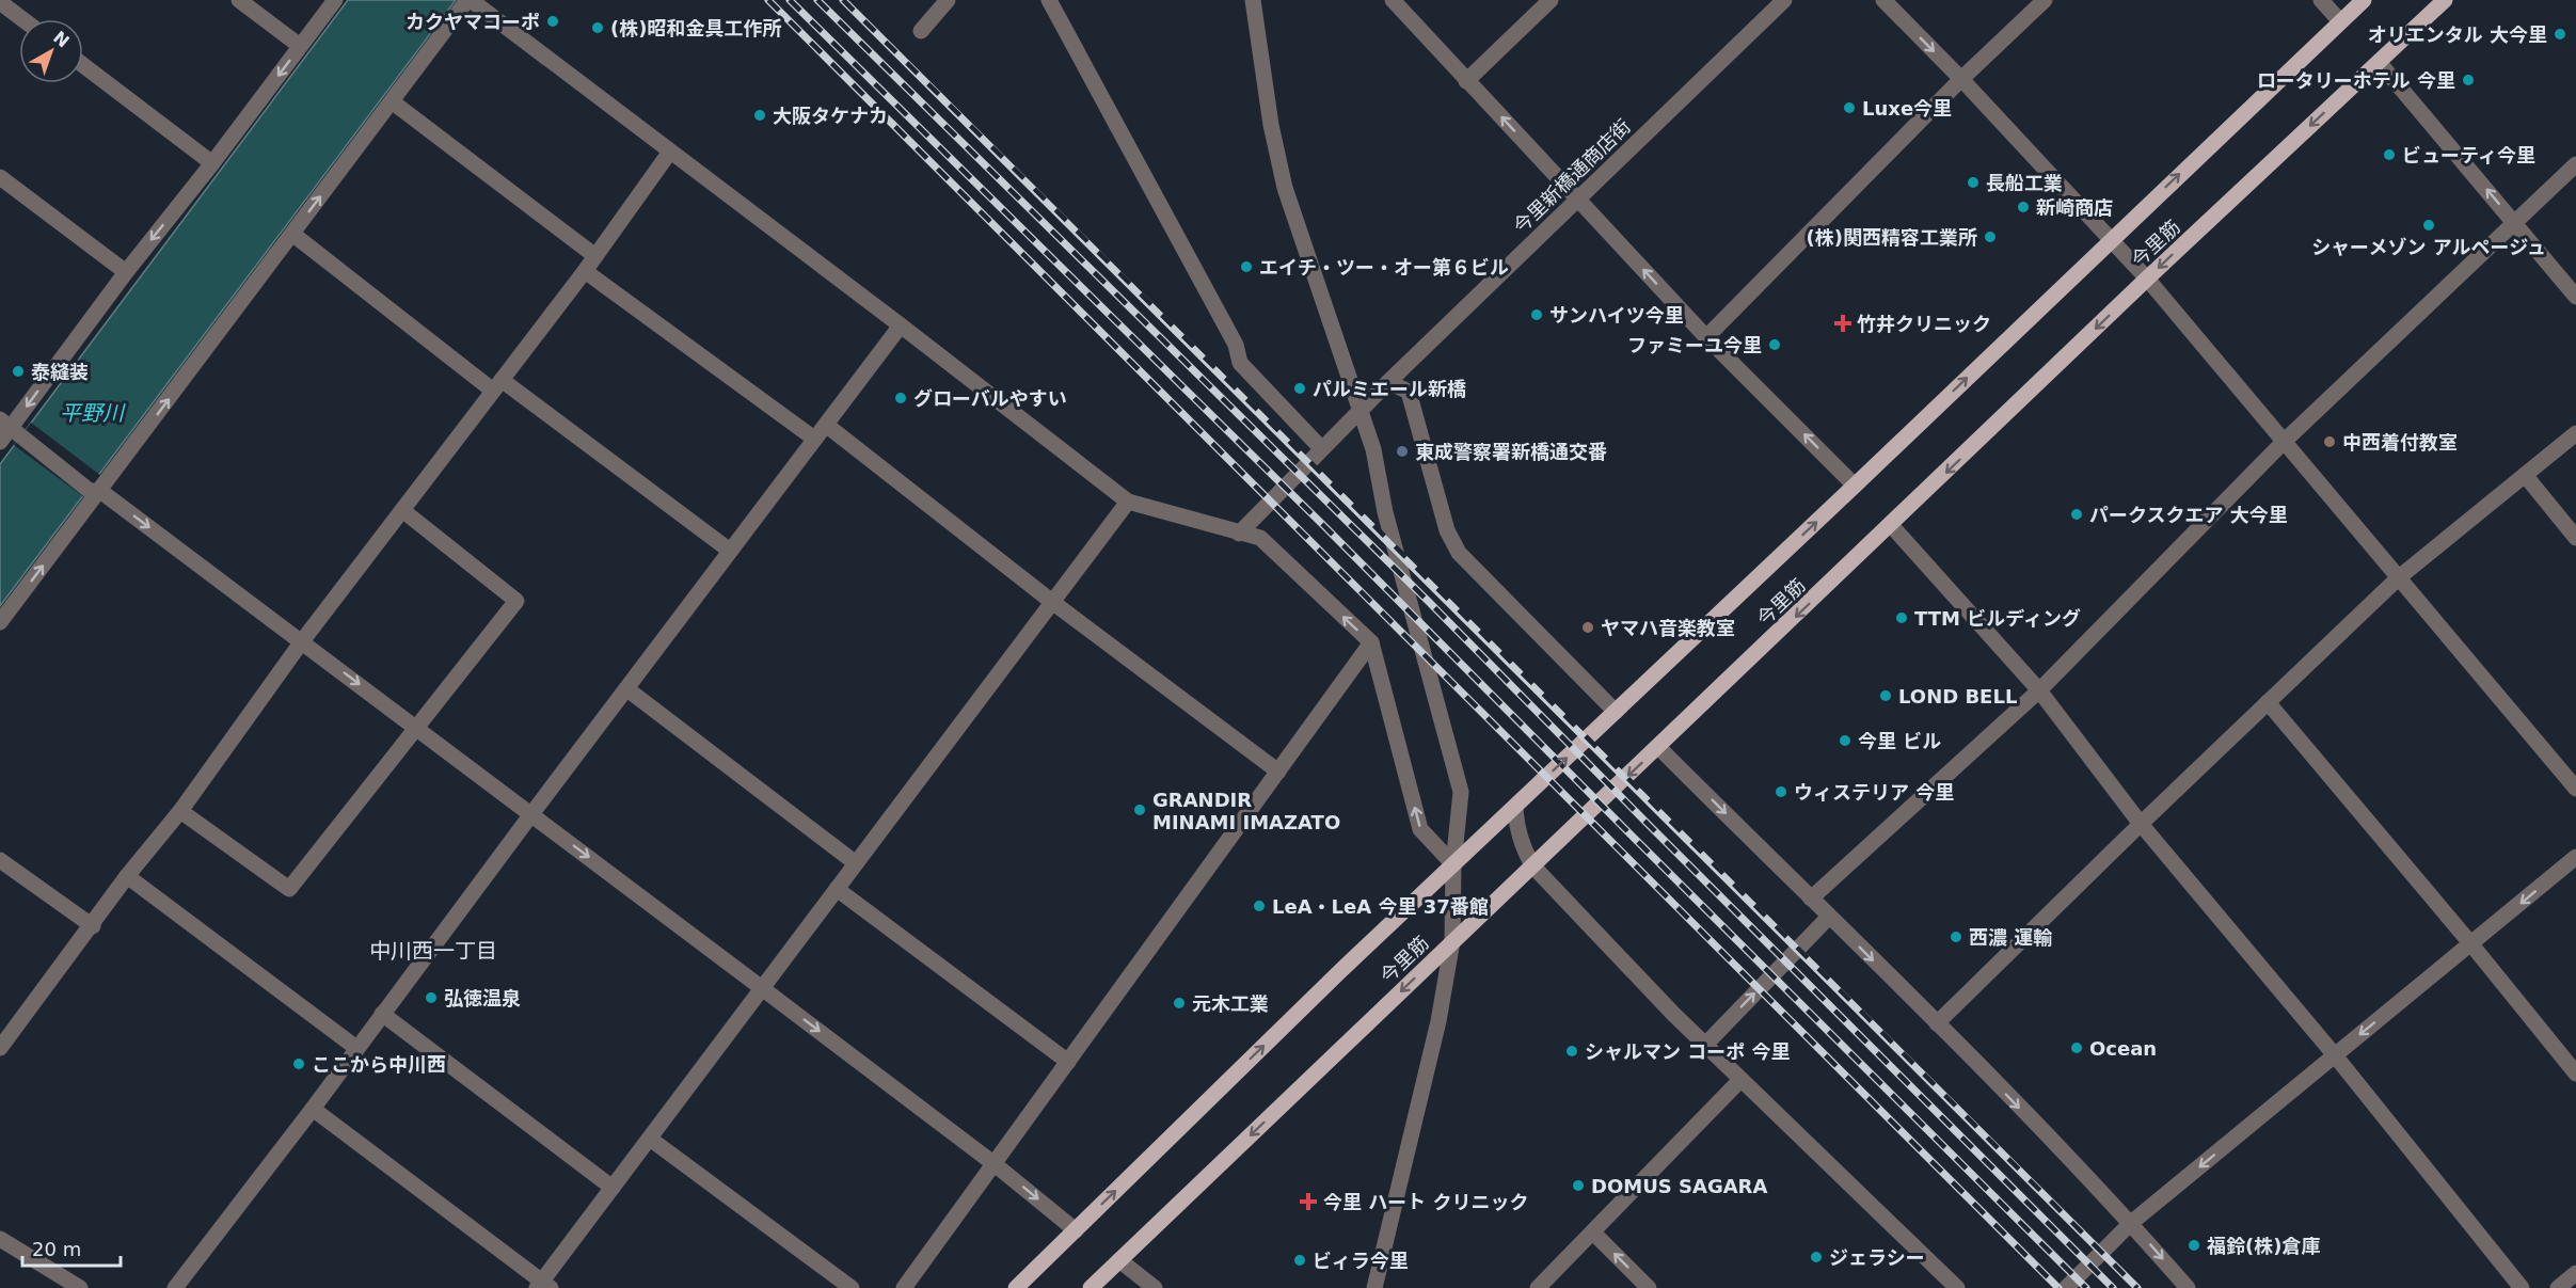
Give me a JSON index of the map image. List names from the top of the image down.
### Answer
{
  "streets": {
    "main road": ["今里筋"],
    "street": ["今里新橋通商店街"]
  },
  "districts": ["中川西一丁目"],
  "water": ["平野川"],
  "places": {
    "other": [
      "カクヤマコーポ",
      "(株)昭和金具工作所",
      "オリエンタル 大今里",
      "ロータリーホテル 今里",
      "Luxe今里",
      "大阪タケナカ",
      "ビューティ今里",
      "長船工業",
      "新崎商店",
      "シャーメゾン アルページュ",
      "(株)関西精容工業所",
      "エイチ・ツー・オー第６ビル",
      "サンハイツ今里",
      "ファミーユ今里",
      "泰縫装",
      "パルミエール新橋",
      "グローバルやすい",
      "中西着付教室",
      "東成警察署新橋通交番",
      "パークスクエア 大今里",
      "TTM ビルディング",
      "ヤマハ音楽教室",
      "LOND BELL",
      "今里 ビル",
      "ウィステリア 今里",
      "GRANDIR MINAMI IMAZATO",
      "LeA・LeA 今里 37番館",
      "西濃 運輸",
      "弘徳温泉",
      "元木工業",
      "Ocean",
      "シャルマン コーポ 今里",
      "ここから中川西",
      "DOMUS SAGARA",
      "福鈴(株)倉庫",
      "ジェラシー",
      "ビィラ今里"
    ],
    "health": ["竹井クリニック", "今里 ハート クリニック"]
  },
  "scale_bar": "20 m",
  "north": "top right"
}
